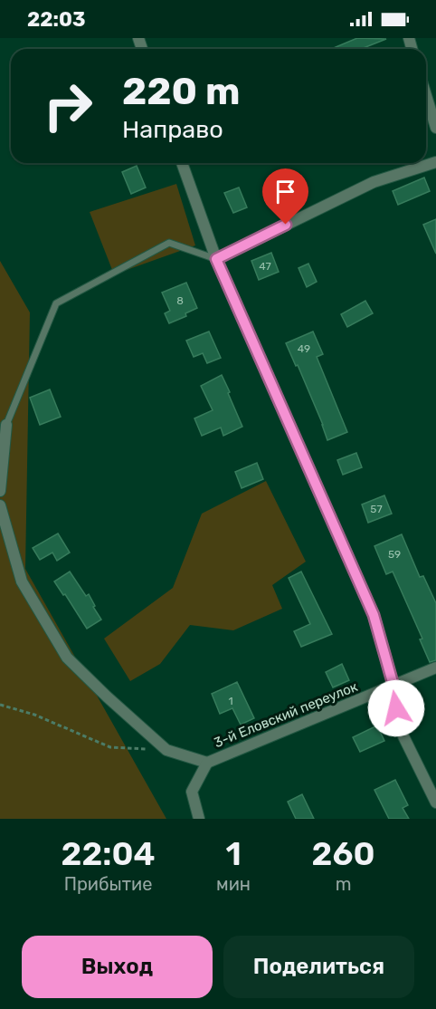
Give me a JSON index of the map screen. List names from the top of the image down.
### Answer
{
  "streets": {
    "street": ["3-й Еловский переулок"]
  },
  "house_numbers": [
    "47",
    "8",
    "49",
    "57",
    "59",
    "1"
  ],
  "page": {
    "status": "22:03",
    "turn": ["220 m", "Направо"],
    "eta": [
      "22:04",
      "Прибытие",
      "1",
      "мин",
      "260",
      "m"
    ],
    "buttons": ["Выход", "Поделиться"]
  }
}
